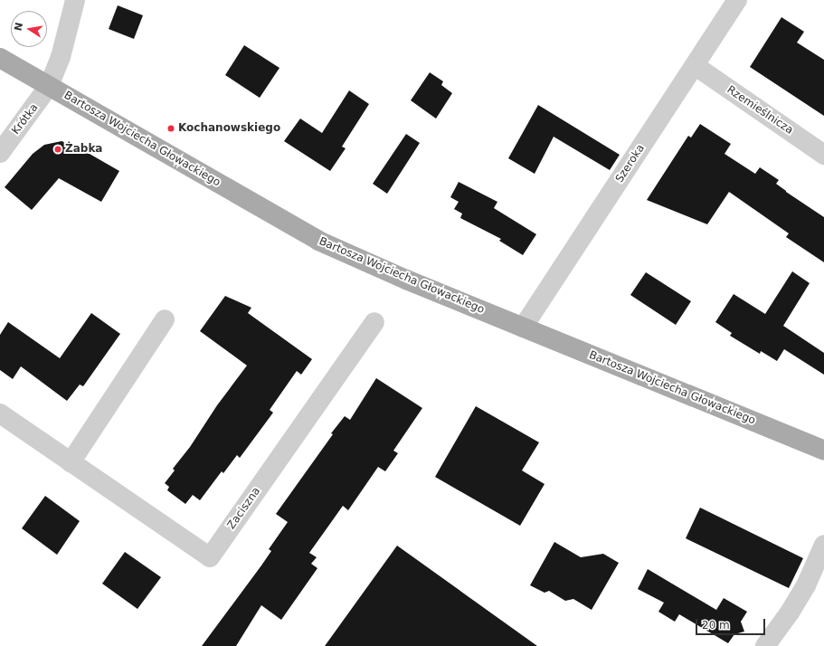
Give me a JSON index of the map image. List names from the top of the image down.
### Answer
{
  "streets": {
    "main road": ["Bartosza Wojciecha Głowackiego"],
    "street": [
      "Rzemieślnicza",
      "Krótka",
      "Szeroka",
      "Zaciszna"
    ]
  },
  "crossings": [
    ["Rzemieślnicza", "Szeroka"],
    ["Krótka", "Bartosza Wojciecha Głowackiego"],
    ["Bartosza Wojciecha Głowackiego", "Szeroka"]
  ],
  "places": ["Kochanowskiego", "Żabka"],
  "scale_bar": "20 m",
  "north": "left"
}
